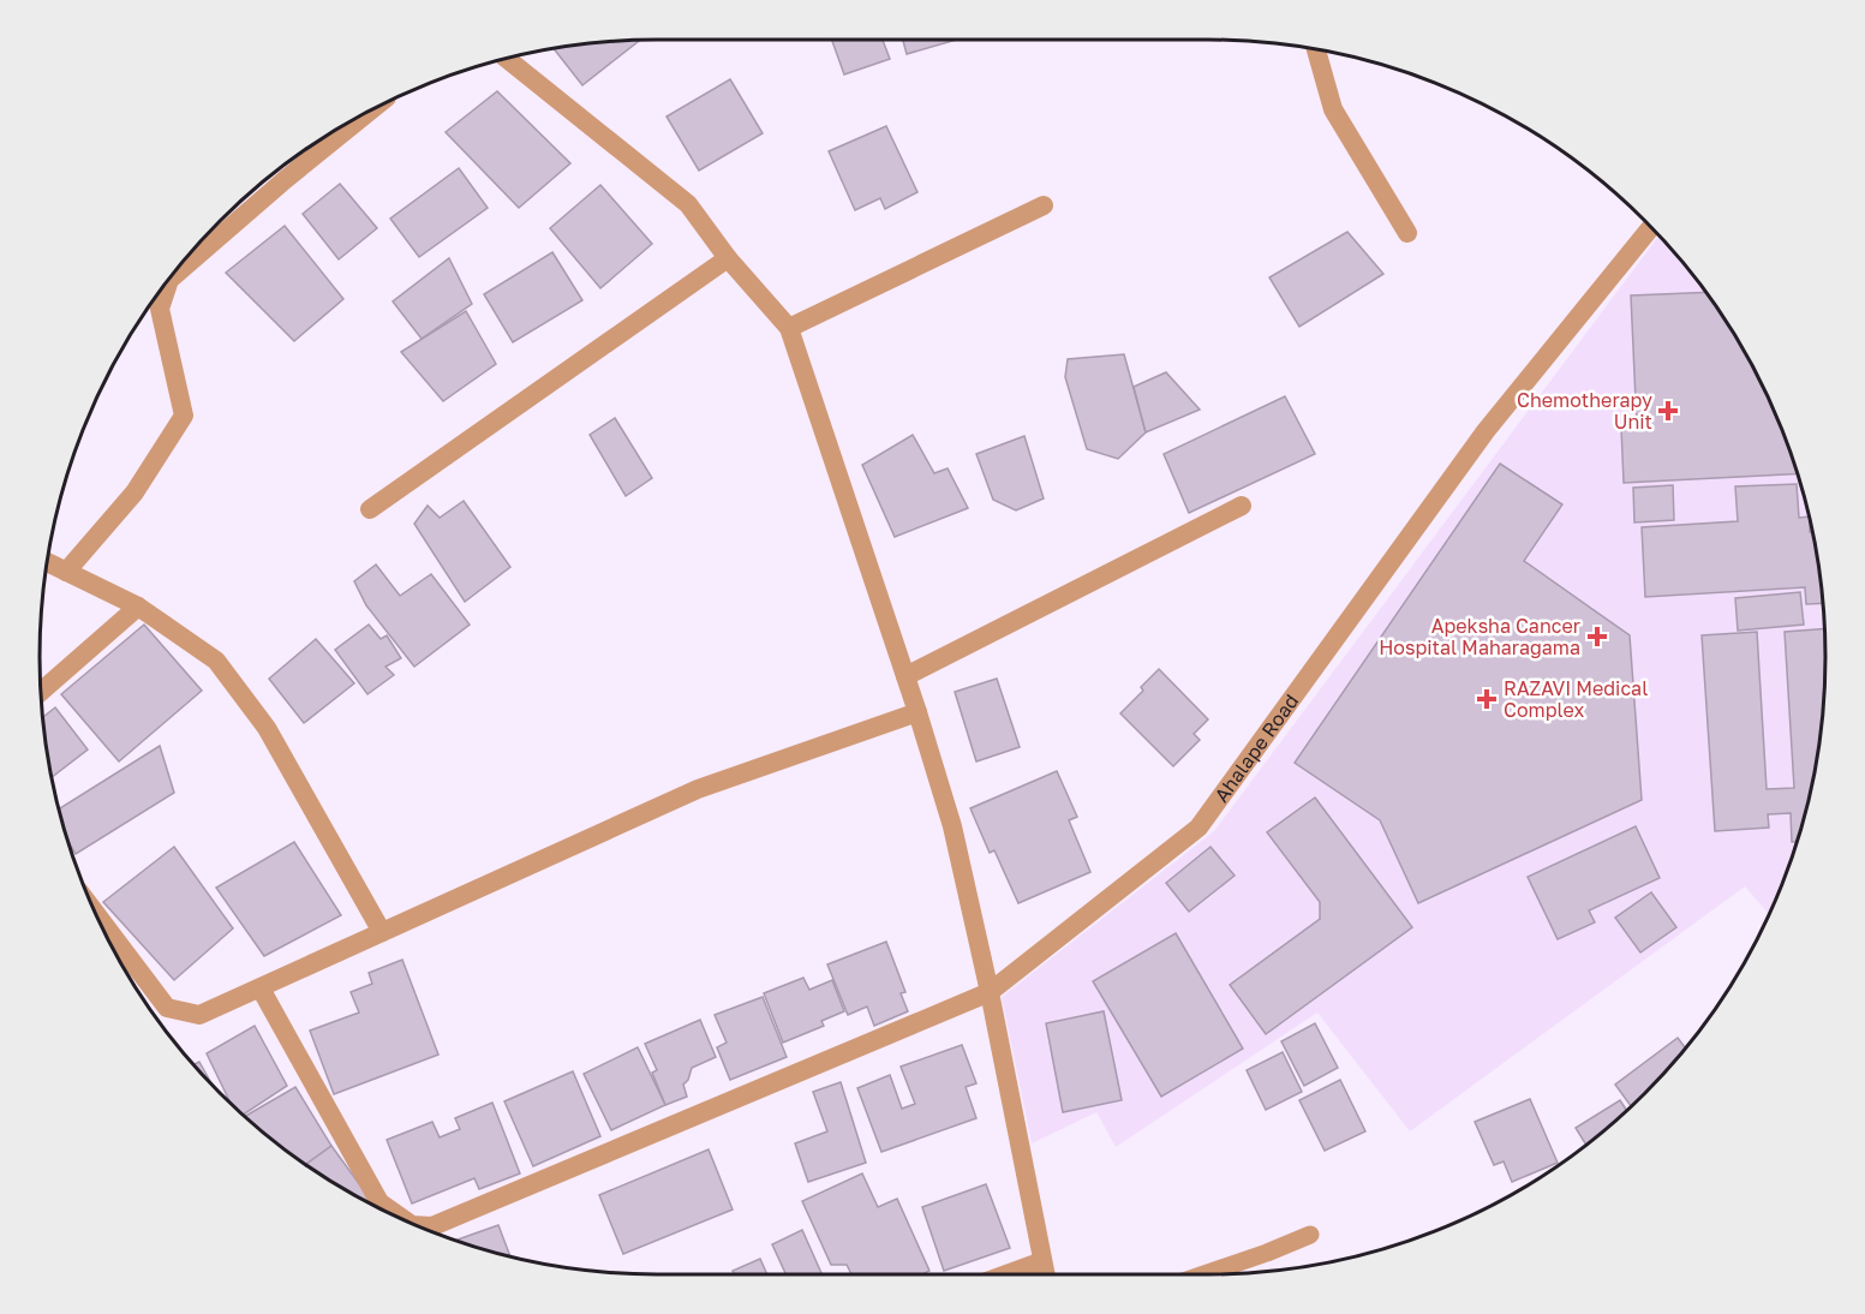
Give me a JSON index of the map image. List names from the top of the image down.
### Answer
{
  "streets": {
    "street": ["Ahalape Road"]
  },
  "places": {
    "health": ["Chemotherapy Unit", "Apeksha Cancer Hospital Maharagama", "RAZAVI Medical Complex"]
  }
}
